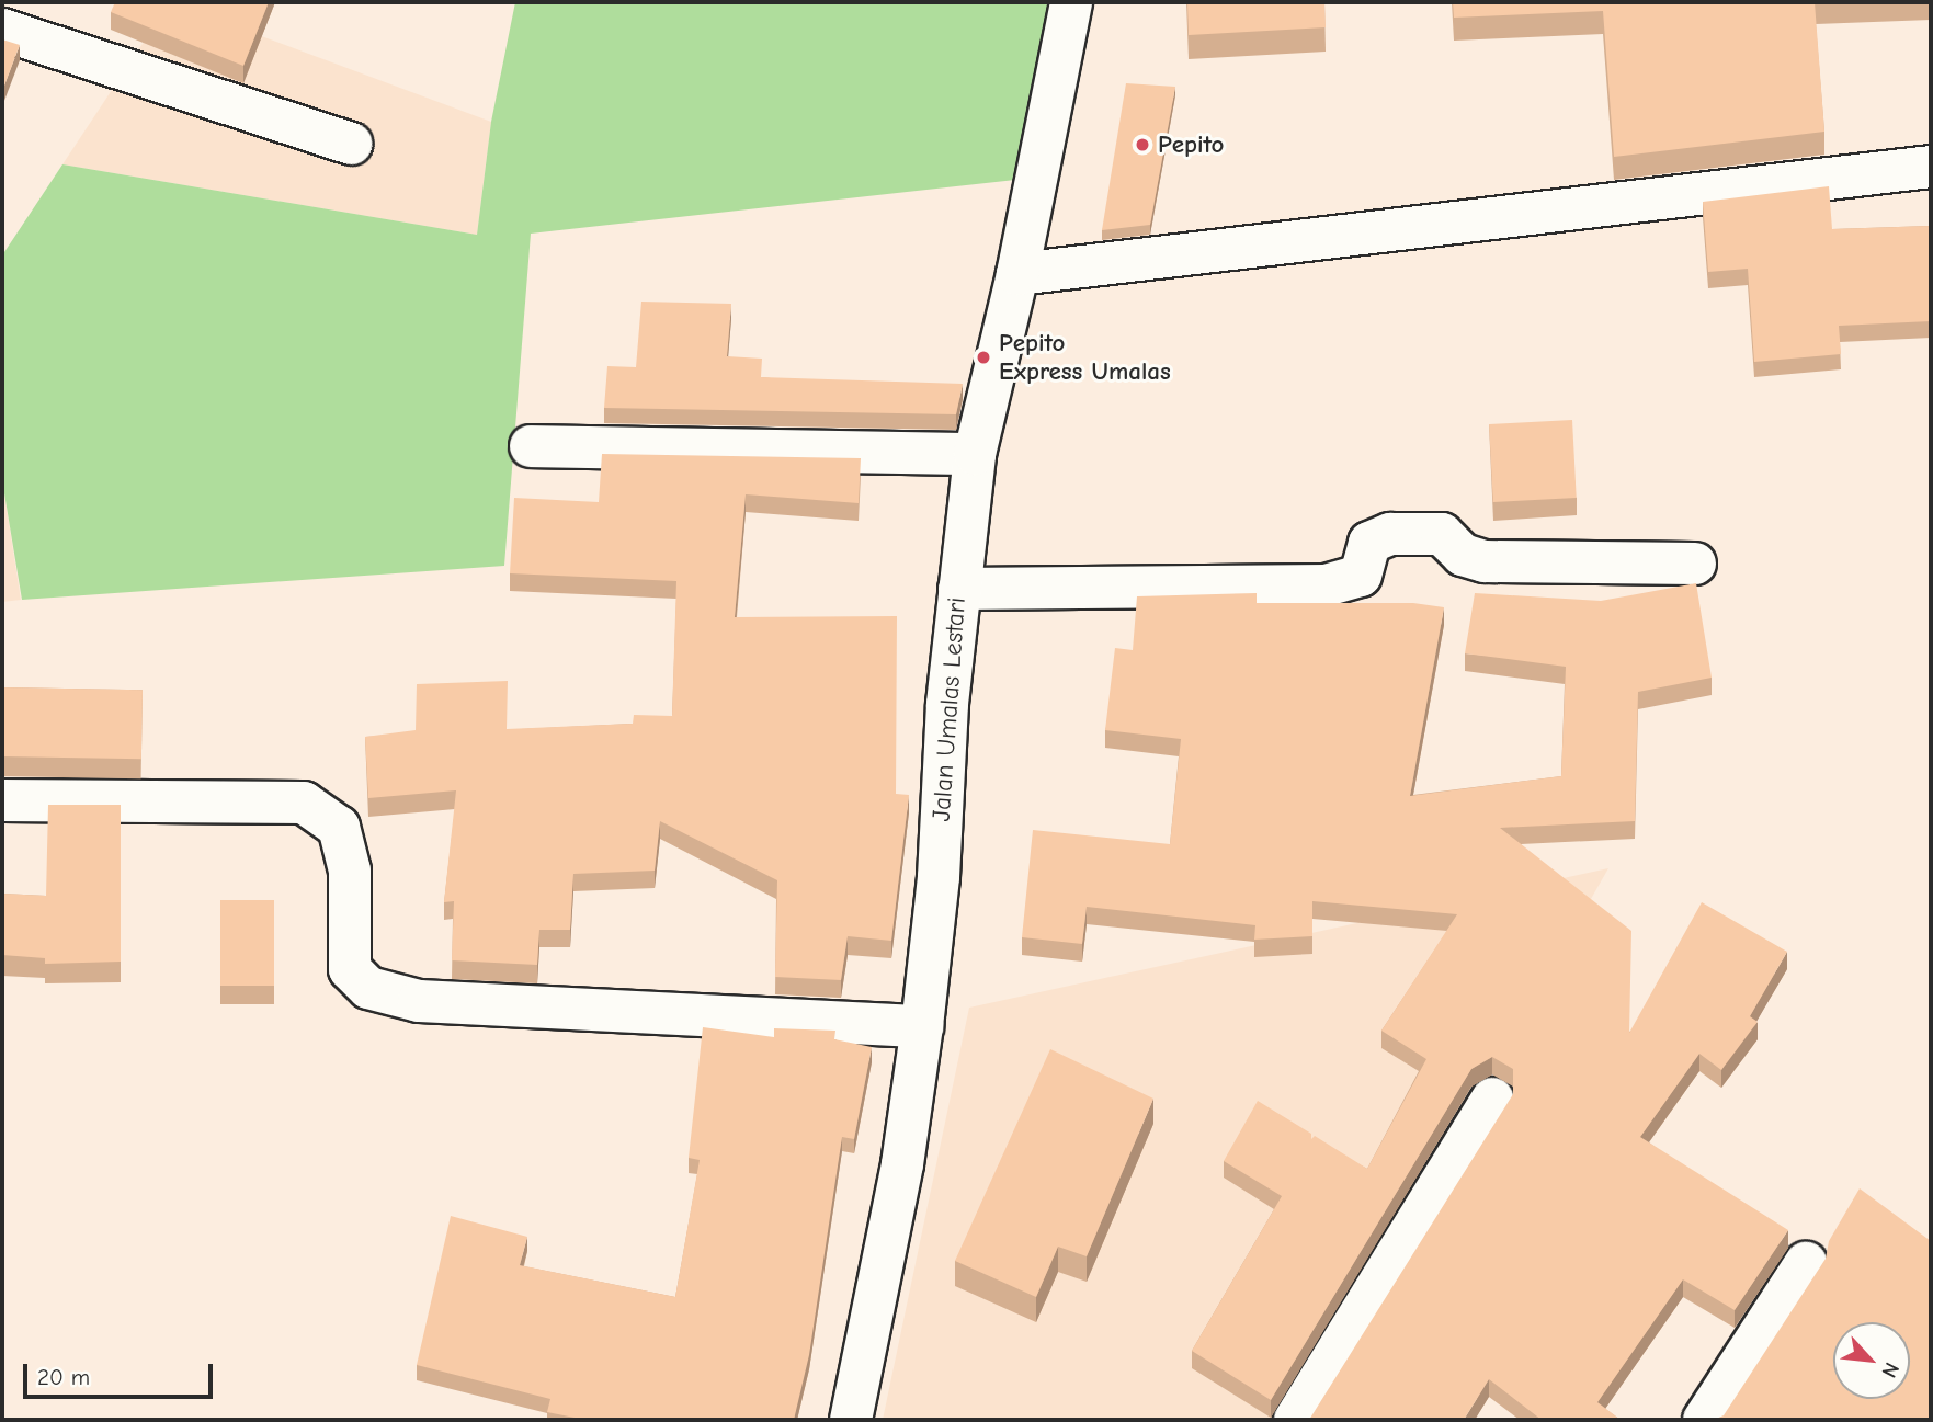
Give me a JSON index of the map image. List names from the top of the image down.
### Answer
{
  "streets": {
    "street": ["Jalan Umalas Lestari"]
  },
  "places": ["Pepito", "Pepito Express Umalas"],
  "scale_bar": "20 m",
  "north": "bottom right"
}
